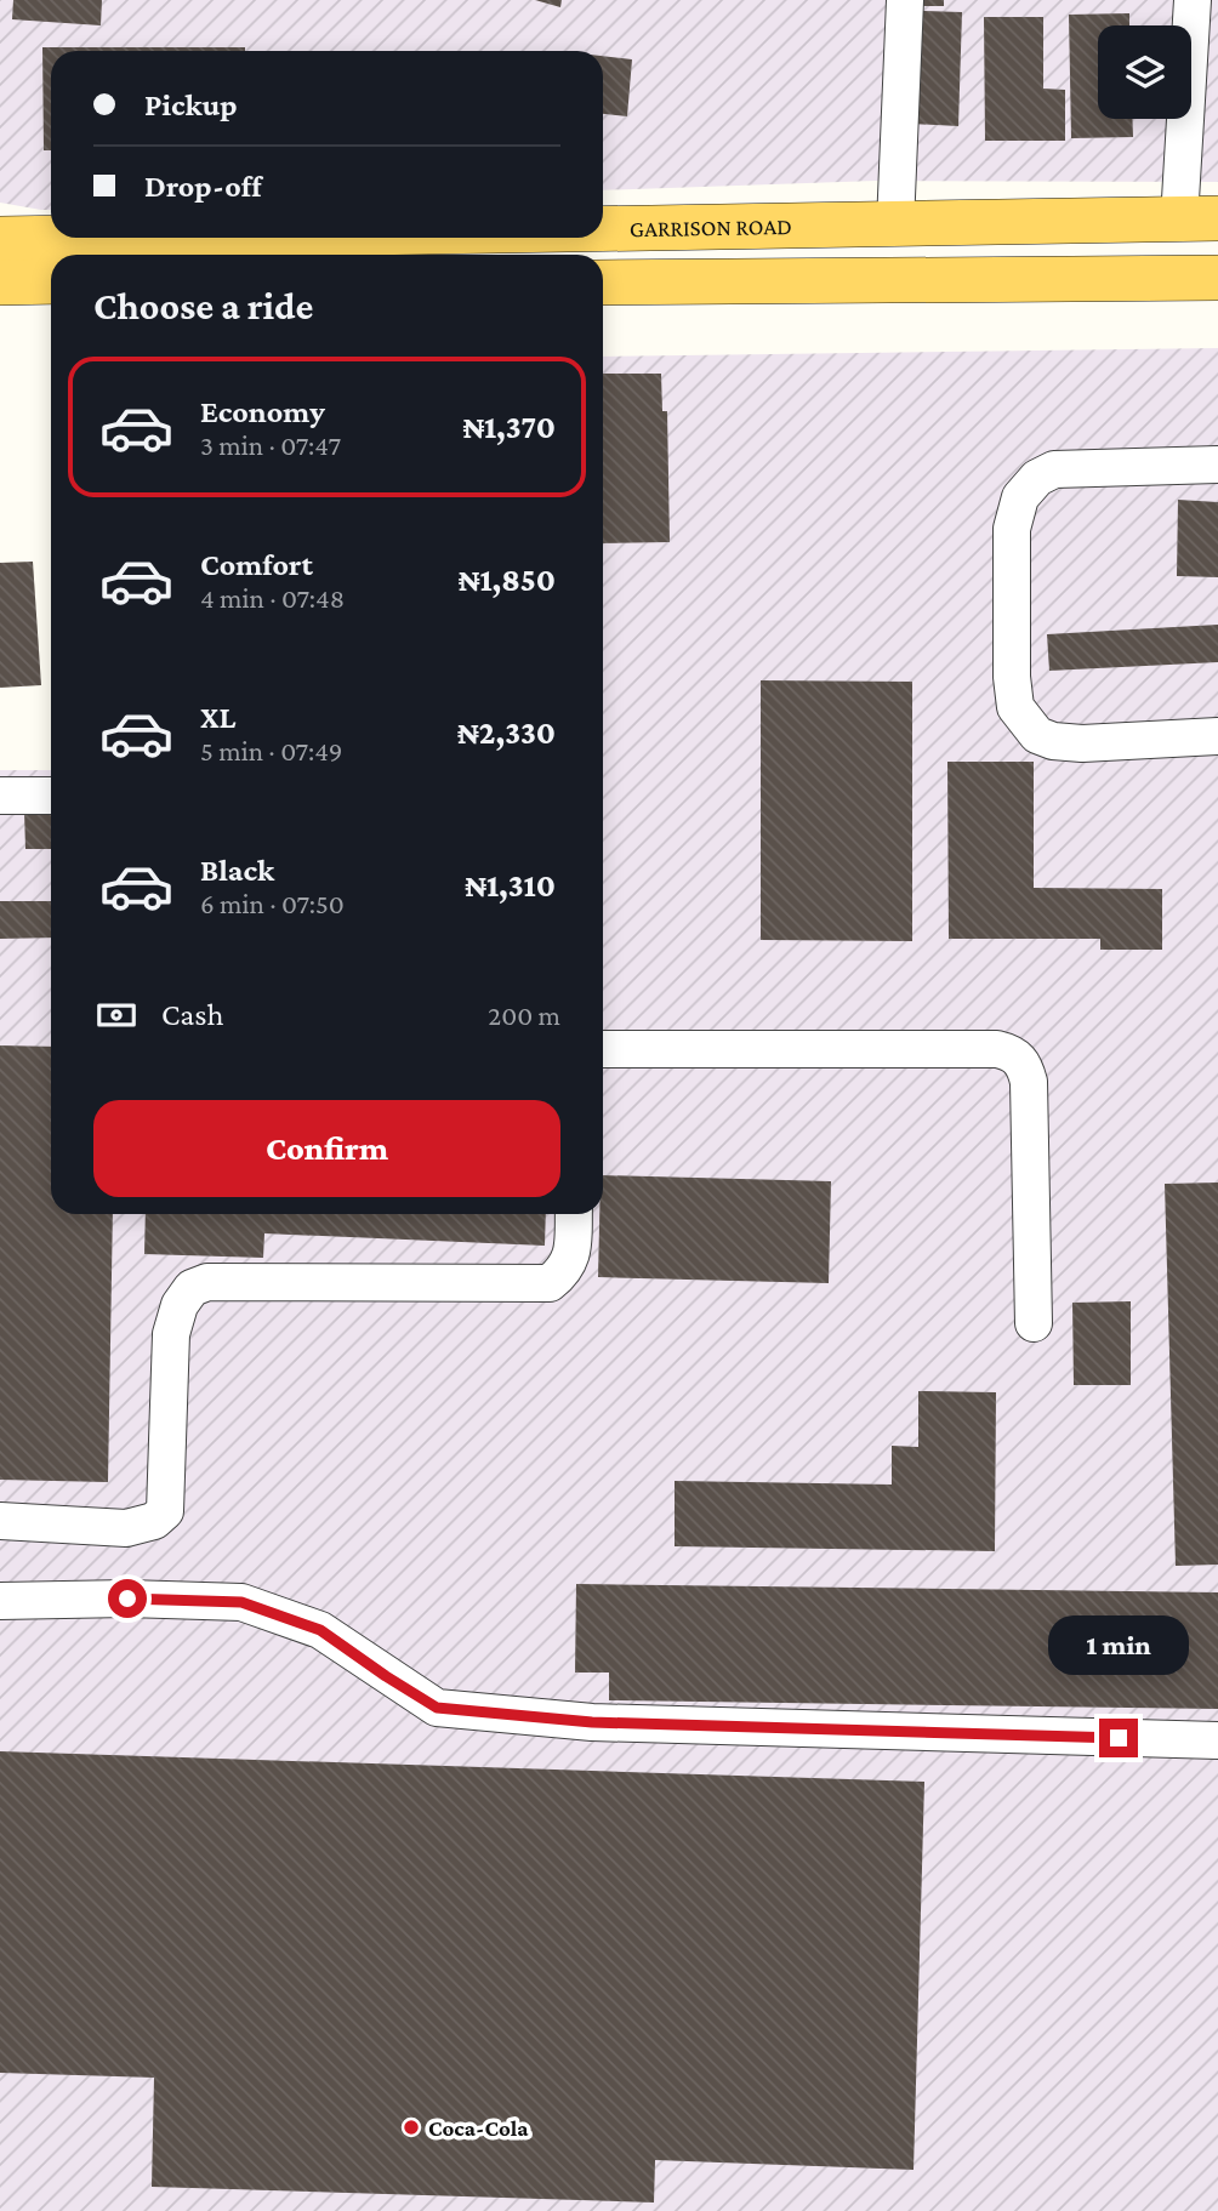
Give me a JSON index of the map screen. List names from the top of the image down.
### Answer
{
  "streets": {
    "main road": ["GARRISON ROAD"]
  },
  "places": ["Coca-Cola"],
  "page": {
    "banner": ["Pickup", "Drop-off"],
    "heading": "Choose a ride",
    "list": [
      {
        "name": "Economy",
        "note": "3 min · 07:47",
        "value": "₦1,370"
      },
      {
        "name": "Comfort",
        "note": "4 min · 07:48",
        "value": "₦1,850"
      },
      {
        "name": "XL",
        "note": "5 min · 07:49",
        "value": "₦2,330"
      },
      {
        "name": "Black",
        "note": "6 min · 07:50",
        "value": "₦1,310"
      }
    ],
    "pay": ["Cash", "200 m"],
    "buttons": "Confirm",
    "bubble": "1 min"
  }
}
